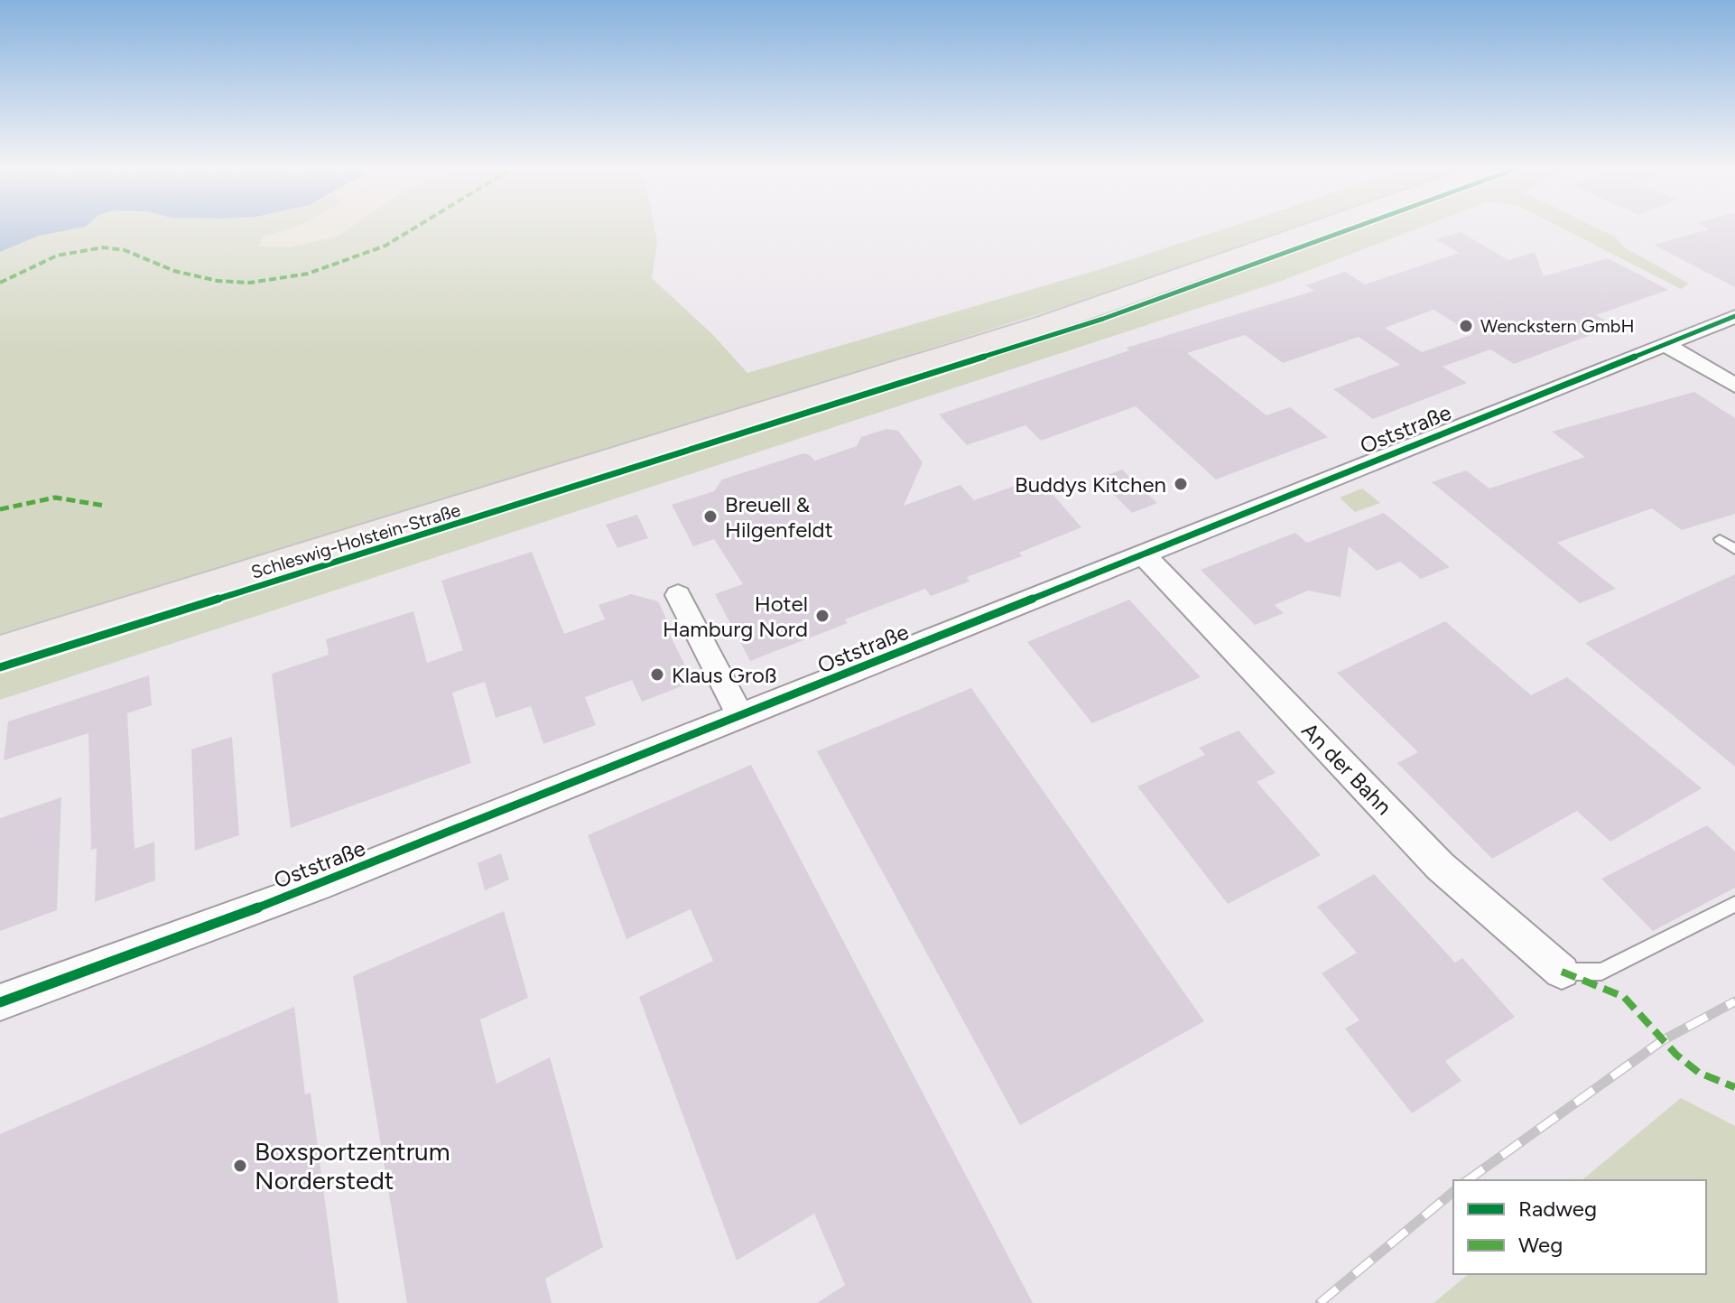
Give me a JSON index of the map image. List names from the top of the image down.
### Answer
{
  "streets": {
    "main road": ["Schleswig-Holstein-Straße"],
    "street": ["Oststraße", "An der Bahn"]
  },
  "crossings": [
    ["Oststraße", "An der Bahn"]
  ],
  "places": [
    "Wenckstern GmbH",
    "Buddys Kitchen",
    "Breuell & Hilgenfeldt",
    "Hotel Hamburg Nord",
    "Klaus Groß",
    "Boxsportzentrum Norderstedt"
  ],
  "legend": ["Radweg", "Weg"]
}
